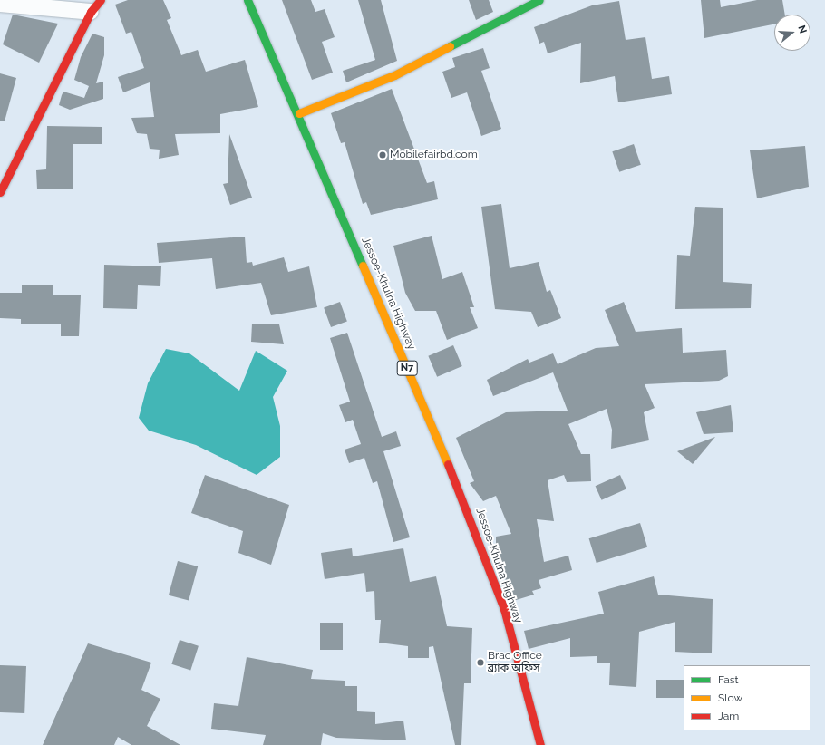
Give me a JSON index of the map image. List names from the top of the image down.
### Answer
{
  "streets": {
    "main road": ["Jessoe-Khulna Highway", "N7"]
  },
  "places": ["Mobilefairbd.com", "Brac Office ব্র্যাক অফিস"],
  "legend": ["Fast", "Slow", "Jam"],
  "north": "right"
}
